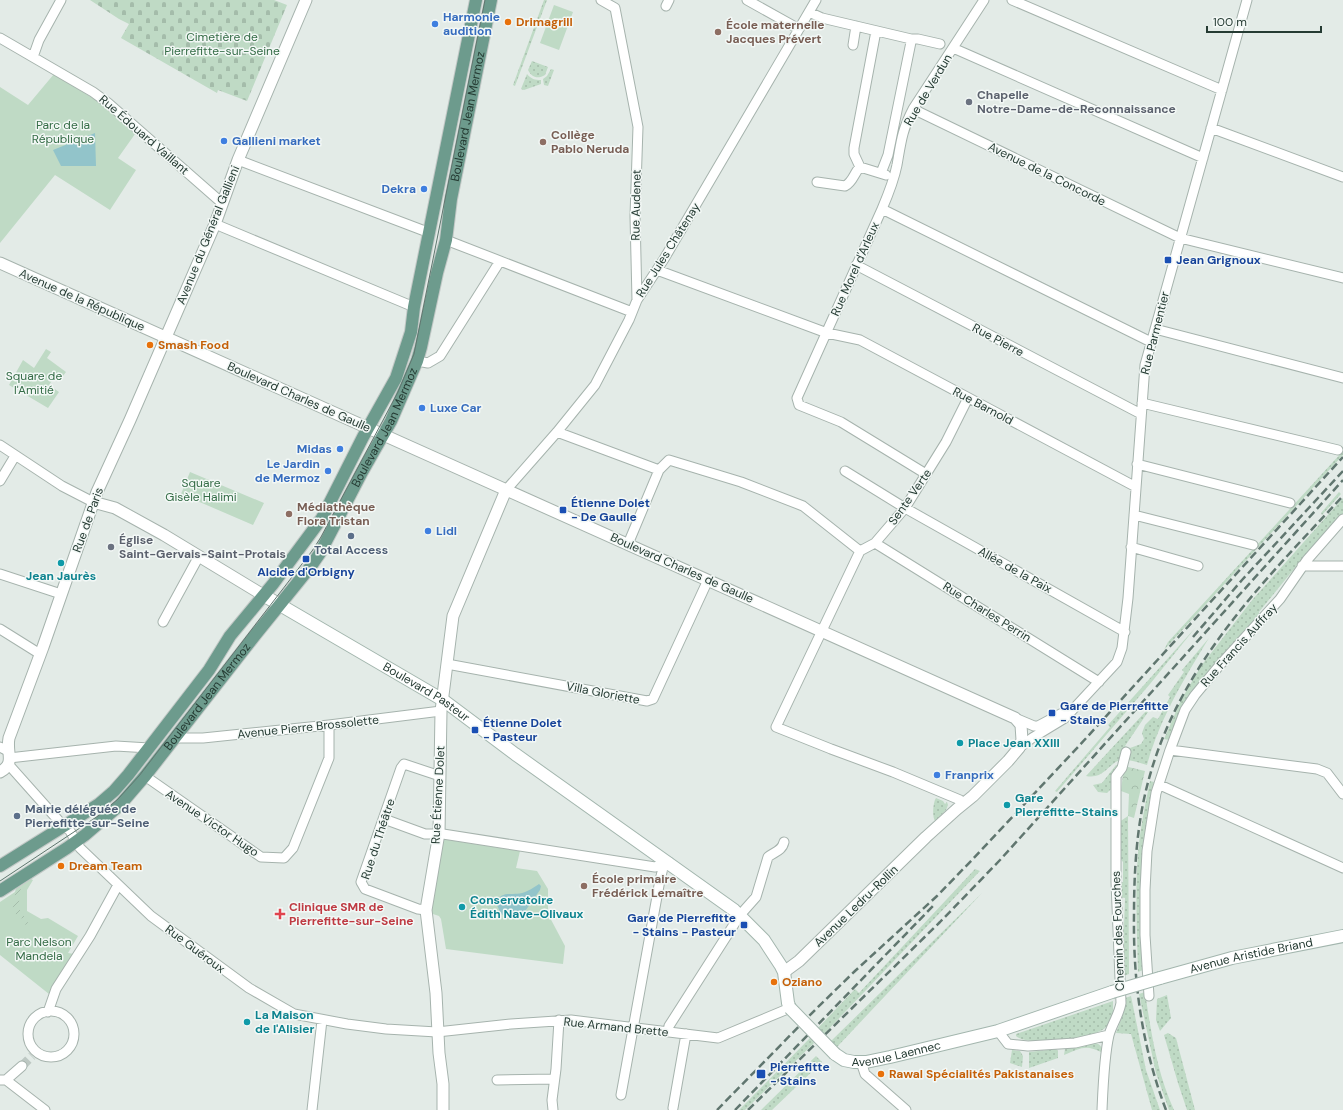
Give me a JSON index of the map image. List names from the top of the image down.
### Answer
{
  "streets": {
    "main road": [
      "Boulevard Jean Mermoz",
      "Boulevard Pasteur",
      "Avenue Aristide Briand",
      "Avenue Laennec"
    ],
    "street": [
      "Rue de Verdun",
      "Rue Édouard Vaillant",
      "Avenue de la Concorde",
      "Rue Audenet",
      "Avenue du Général Gallieni",
      "Rue Jules Châtenay",
      "Rue Morel d'Arleux",
      "Avenue de la République",
      "Rue Parmentier",
      "Rue Pierre",
      "Boulevard Charles de Gaulle",
      "Rue Barnold",
      "Sente Verte",
      "Rue de Paris",
      "Allée de la Paix",
      "Rue Charles Perrin",
      "Rue Francis Auffray",
      "Villa Gloriette",
      "Avenue Pierre Brossolette",
      "Rue Étienne Dolet",
      "Avenue Victor Hugo",
      "Rue du Théâtre",
      "Avenue Ledru-Rollin",
      "Chemin des Fourches",
      "Rue Guéroux",
      "Rue Armand Brette"
    ]
  },
  "crossings": [
    ["Rue de Verdun", "Avenue de la Concorde"],
    ["Rue de Verdun", "Rue Morel d'Arleux"],
    ["Boulevard Jean Mermoz", "Boulevard Charles de Gaulle"],
    ["Boulevard Jean Mermoz", "Boulevard Pasteur"],
    ["Boulevard Jean Mermoz", "Avenue Pierre Brossolette"],
    ["Boulevard Jean Mermoz", "Avenue Victor Hugo"],
    ["Boulevard Jean Mermoz", "Rue Guéroux"],
    ["Rue Édouard Vaillant", "Avenue du Général Gallieni"],
    ["Avenue de la Concorde", "Rue Parmentier"],
    ["Rue Audenet", "Rue Jules Châtenay"],
    ["Avenue du Général Gallieni", "Avenue de la République"],
    ["Avenue du Général Gallieni", "Boulevard Charles de Gaulle"],
    ["Avenue du Général Gallieni", "Rue de Paris"],
    ["Rue Jules Châtenay", "Boulevard Charles de Gaulle"],
    ["Rue Jules Châtenay", "Rue Barnold"],
    ["Rue Jules Châtenay", "Rue Étienne Dolet"],
    ["Rue Morel d'Arleux", "Rue Parmentier"],
    ["Rue Morel d'Arleux", "Rue Pierre"],
    ["Rue Morel d'Arleux", "Rue Barnold"],
    ["Rue Morel d'Arleux", "Sente Verte"],
    ["Avenue de la République", "Boulevard Charles de Gaulle"],
    ["Avenue de la République", "Rue de Paris"],
    ["Rue Parmentier", "Rue Pierre"],
    ["Rue Parmentier", "Boulevard Charles de Gaulle"],
    ["Rue Parmentier", "Rue Barnold"],
    ["Rue Parmentier", "Allée de la Paix"],
    ["Rue Parmentier", "Rue Charles Perrin"],
    ["Rue Parmentier", "Avenue Ledru-Rollin"],
    ["Boulevard Charles de Gaulle", "Rue de Paris"],
    ["Boulevard Charles de Gaulle", "Villa Gloriette"],
    ["Boulevard Charles de Gaulle", "Rue Étienne Dolet"],
    ["Rue Barnold", "Sente Verte"],
    ["Sente Verte", "Allée de la Paix"],
    ["Sente Verte", "Rue Charles Perrin"],
    ["Rue de Paris", "Boulevard Pasteur"],
    ["Rue de Paris", "Rue Guéroux"],
    ["Boulevard Pasteur", "Avenue Pierre Brossolette"],
    ["Boulevard Pasteur", "Rue Étienne Dolet"],
    ["Boulevard Pasteur", "Avenue Ledru-Rollin"],
    ["Villa Gloriette", "Rue Étienne Dolet"],
    ["Avenue Pierre Brossolette", "Rue Étienne Dolet"],
    ["Avenue Pierre Brossolette", "Avenue Victor Hugo"],
    ["Rue Étienne Dolet", "Rue du Théâtre"],
    ["Rue Étienne Dolet", "Rue Guéroux"],
    ["Rue Étienne Dolet", "Rue Armand Brette"],
    ["Rue Guéroux", "Rue Armand Brette"],
    ["Avenue Aristide Briand", "Avenue Laennec"],
    ["Rue Armand Brette", "Avenue Laennec"]
  ],
  "parks": [
    "Cimetière de Pierrefitte-sur-Seine",
    "Parc de la République",
    "Square de l'Amitié",
    "Square Gisèle Halimi",
    "Parc Nelson Mandela"
  ],
  "places": {
    "other": [
      "Drimagrill",
      "Harmonie audition",
      "École maternelle Jacques Prévert",
      "Chapelle Notre-Dame-de-Reconnaissance",
      "Gallieni market",
      "Collège Pablo Neruda",
      "Dekra",
      "Smash Food",
      "Luxe Car",
      "Midas",
      "Le Jardin de Mermoz",
      "Médiathèque Flora Tristan",
      "Lidl",
      "Total Access",
      "Église Saint-Gervais-Saint-Protais",
      "Jean Jaurès",
      "Place Jean XXIII",
      "Franprix",
      "Gare Pierrefitte-Stains",
      "Mairie déléguée de Pierrefitte-sur-Seine",
      "Dream Team",
      "École primaire Frédérick Lemaître",
      "Conservatoire Édith Nave-Olivaux",
      "Oziano",
      "La Maison de l'Alisier",
      "Rawal Spécialités Pakistanaises"
    ],
    "transit": [
      "Jean Grignoux",
      "Étienne Dolet - De Gaulle",
      "Alcide d'Orbigny",
      "Gare de Pierrefitte - Stains",
      "Étienne Dolet - Pasteur",
      "Gare de Pierrefitte - Stains - Pasteur",
      "Pierrefitte - Stains"
    ],
    "health": ["Clinique SMR de Pierrefitte-sur-Seine"]
  },
  "scale_bar": "100 m"
}
